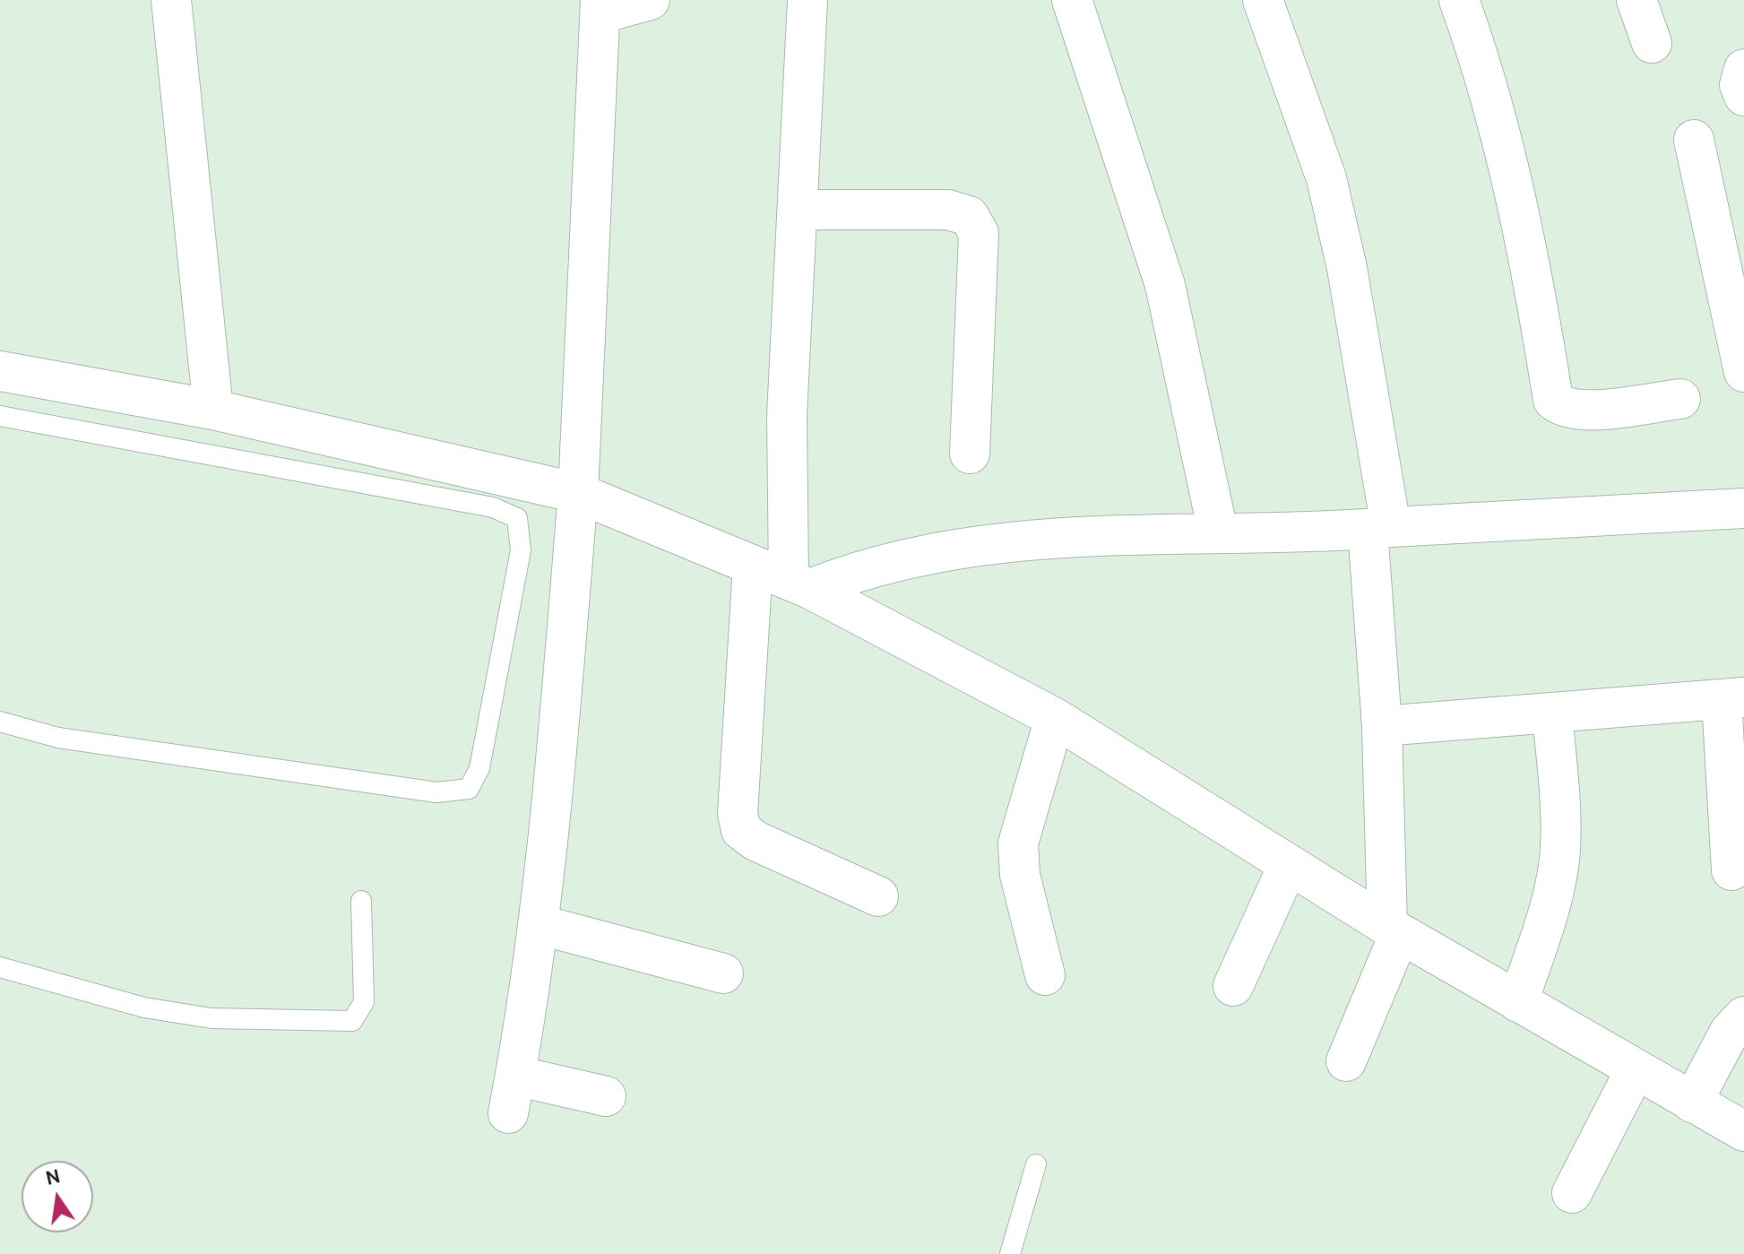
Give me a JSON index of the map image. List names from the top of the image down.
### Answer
{
  "north": "top"
}
